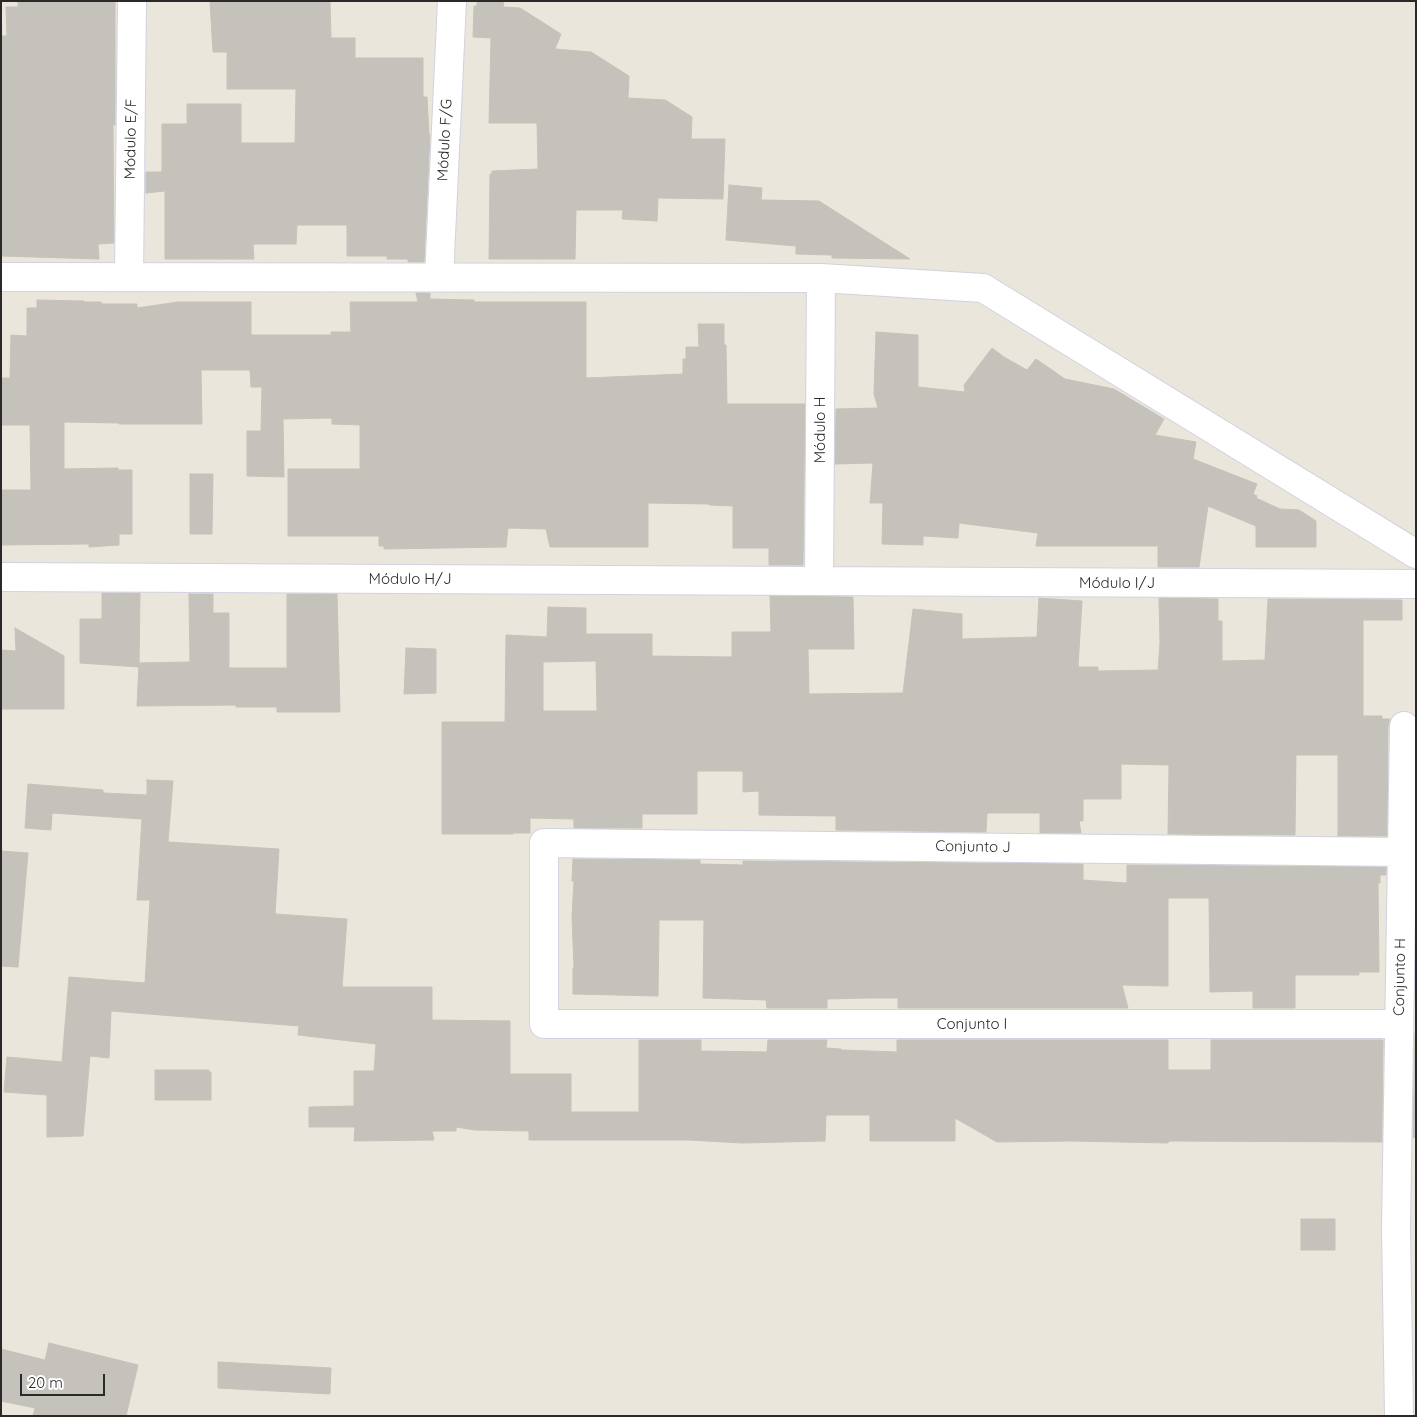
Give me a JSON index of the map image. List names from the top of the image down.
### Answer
{
  "streets": {
    "street": [
      "Módulo E/F",
      "Módulo F/G",
      "Módulo H",
      "Módulo H/J",
      "Módulo I/J",
      "Conjunto J",
      "Conjunto H",
      "Conjunto I"
    ]
  },
  "crossings": [
    ["Módulo H", "Módulo H/J"],
    ["Módulo H", "Módulo I/J"],
    ["Módulo H/J", "Módulo I/J"],
    ["Conjunto J", "Conjunto H"],
    ["Conjunto J", "Conjunto I"],
    ["Conjunto H", "Conjunto I"]
  ],
  "scale_bar": "20 m"
}
